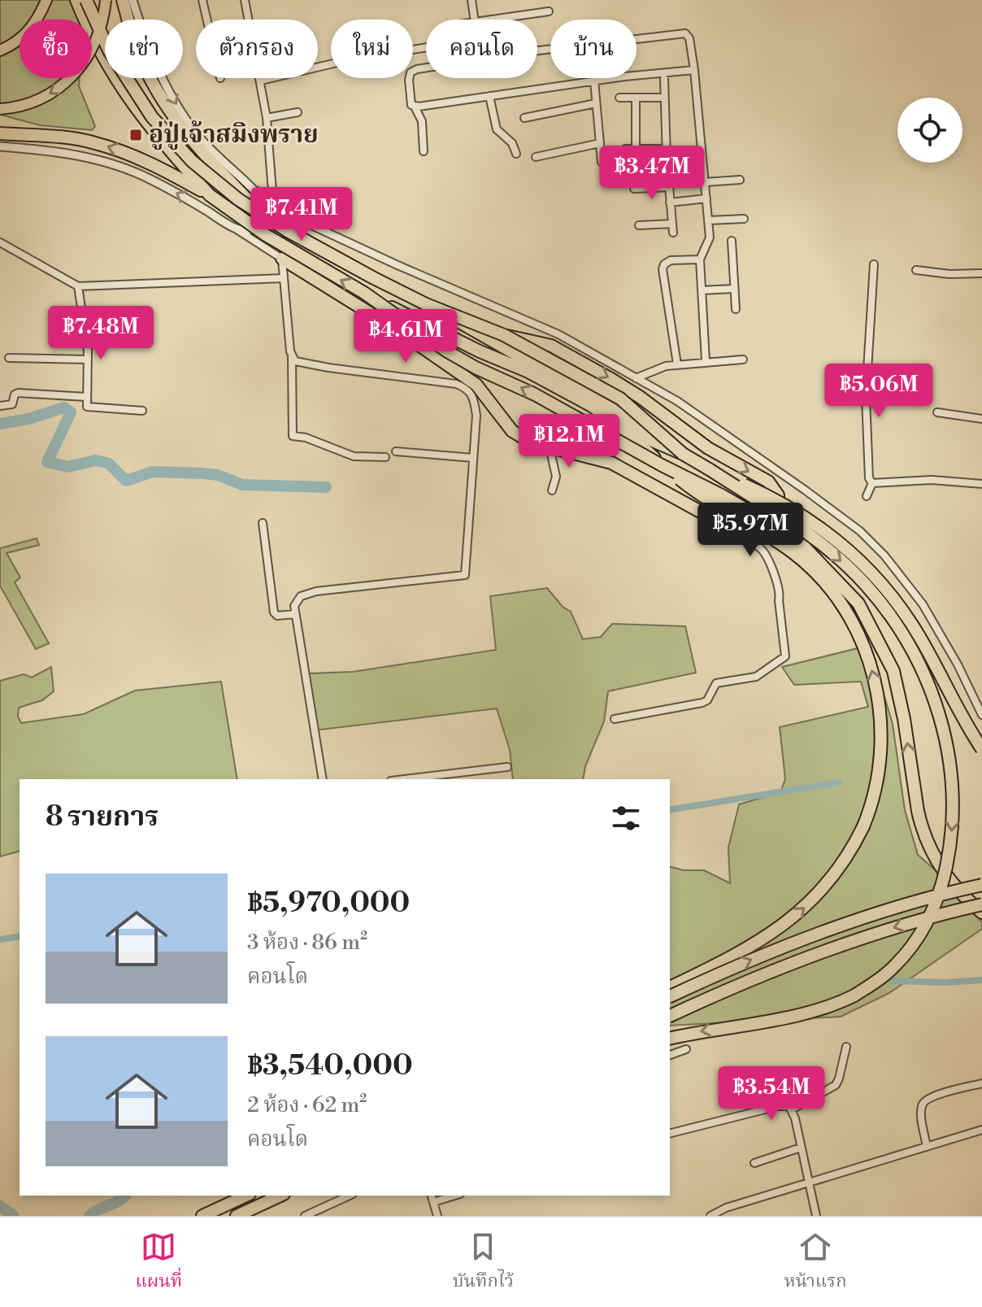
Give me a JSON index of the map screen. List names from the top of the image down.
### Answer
{
  "places": {
    "transit": ["อู่ปู่เจ้าสมิงพราย"]
  },
  "page": {
    "chip": [
      "ซื้อ",
      "เช่า",
      "ตัวกรอง",
      "ใหม่",
      "คอนโด",
      "บ้าน"
    ],
    "price": [
      "฿3.47M",
      "฿7.41M",
      "฿7.48M",
      "฿4.61M",
      "฿5.06M",
      "฿12.1M",
      "฿5.97M",
      "฿3.54M"
    ],
    "heading": "8 รายการ",
    "list": [
      {
        "name": "฿5,970,000",
        "note": "3 ห้อง · 86 m² · คอนโด"
      },
      {
        "name": "฿3,540,000",
        "note": "2 ห้อง · 62 m² · คอนโด"
      }
    ],
    "tabs": ["แผนที่", "บันทึกไว้", "หน้าแรก"]
  }
}
